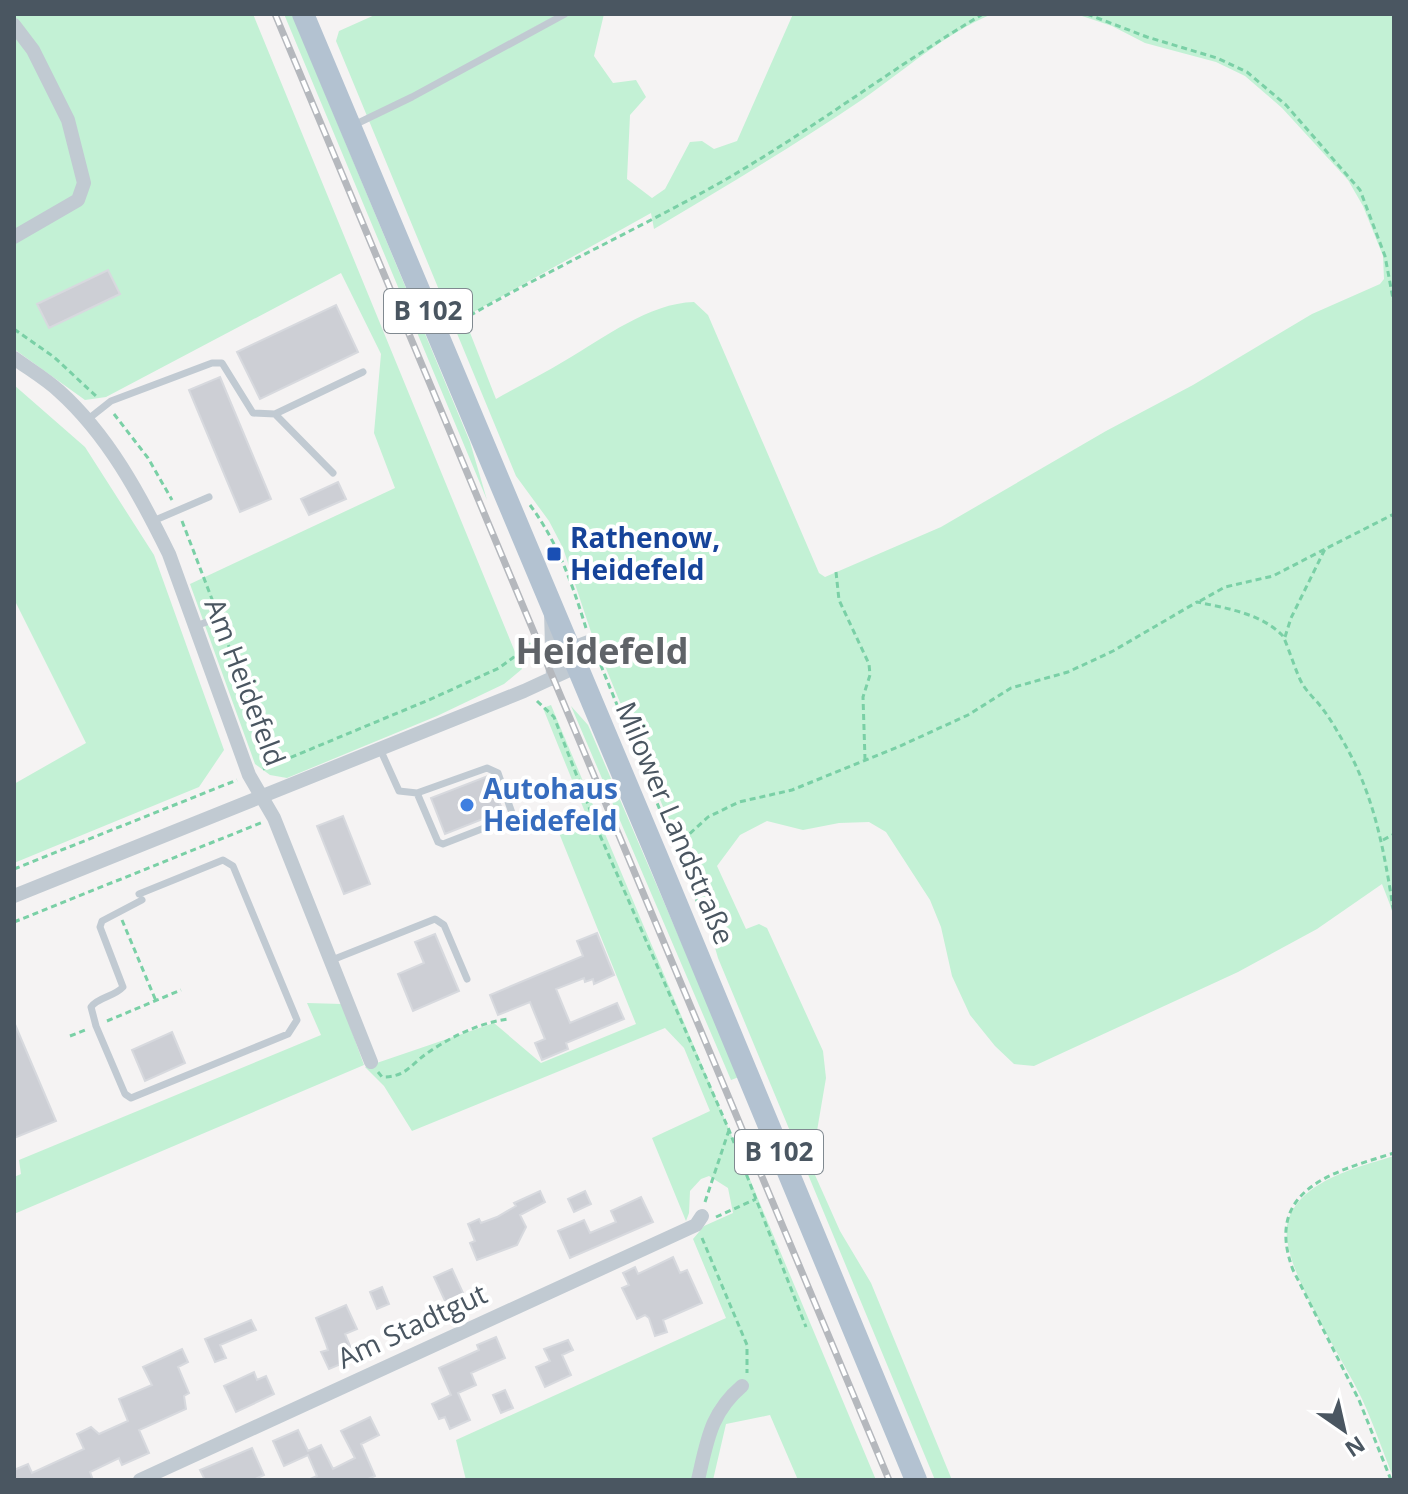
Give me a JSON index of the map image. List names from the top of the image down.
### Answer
{
  "streets": {
    "main road": ["B 102", "Milower Landstraße"],
    "street": ["Am Heidefeld", "Am Stadtgut"]
  },
  "districts": ["Heidefeld"],
  "places": {
    "transit": ["Rathenow, Heidefeld"],
    "other": ["Autohaus Heidefeld"]
  },
  "north": "bottom right"
}
